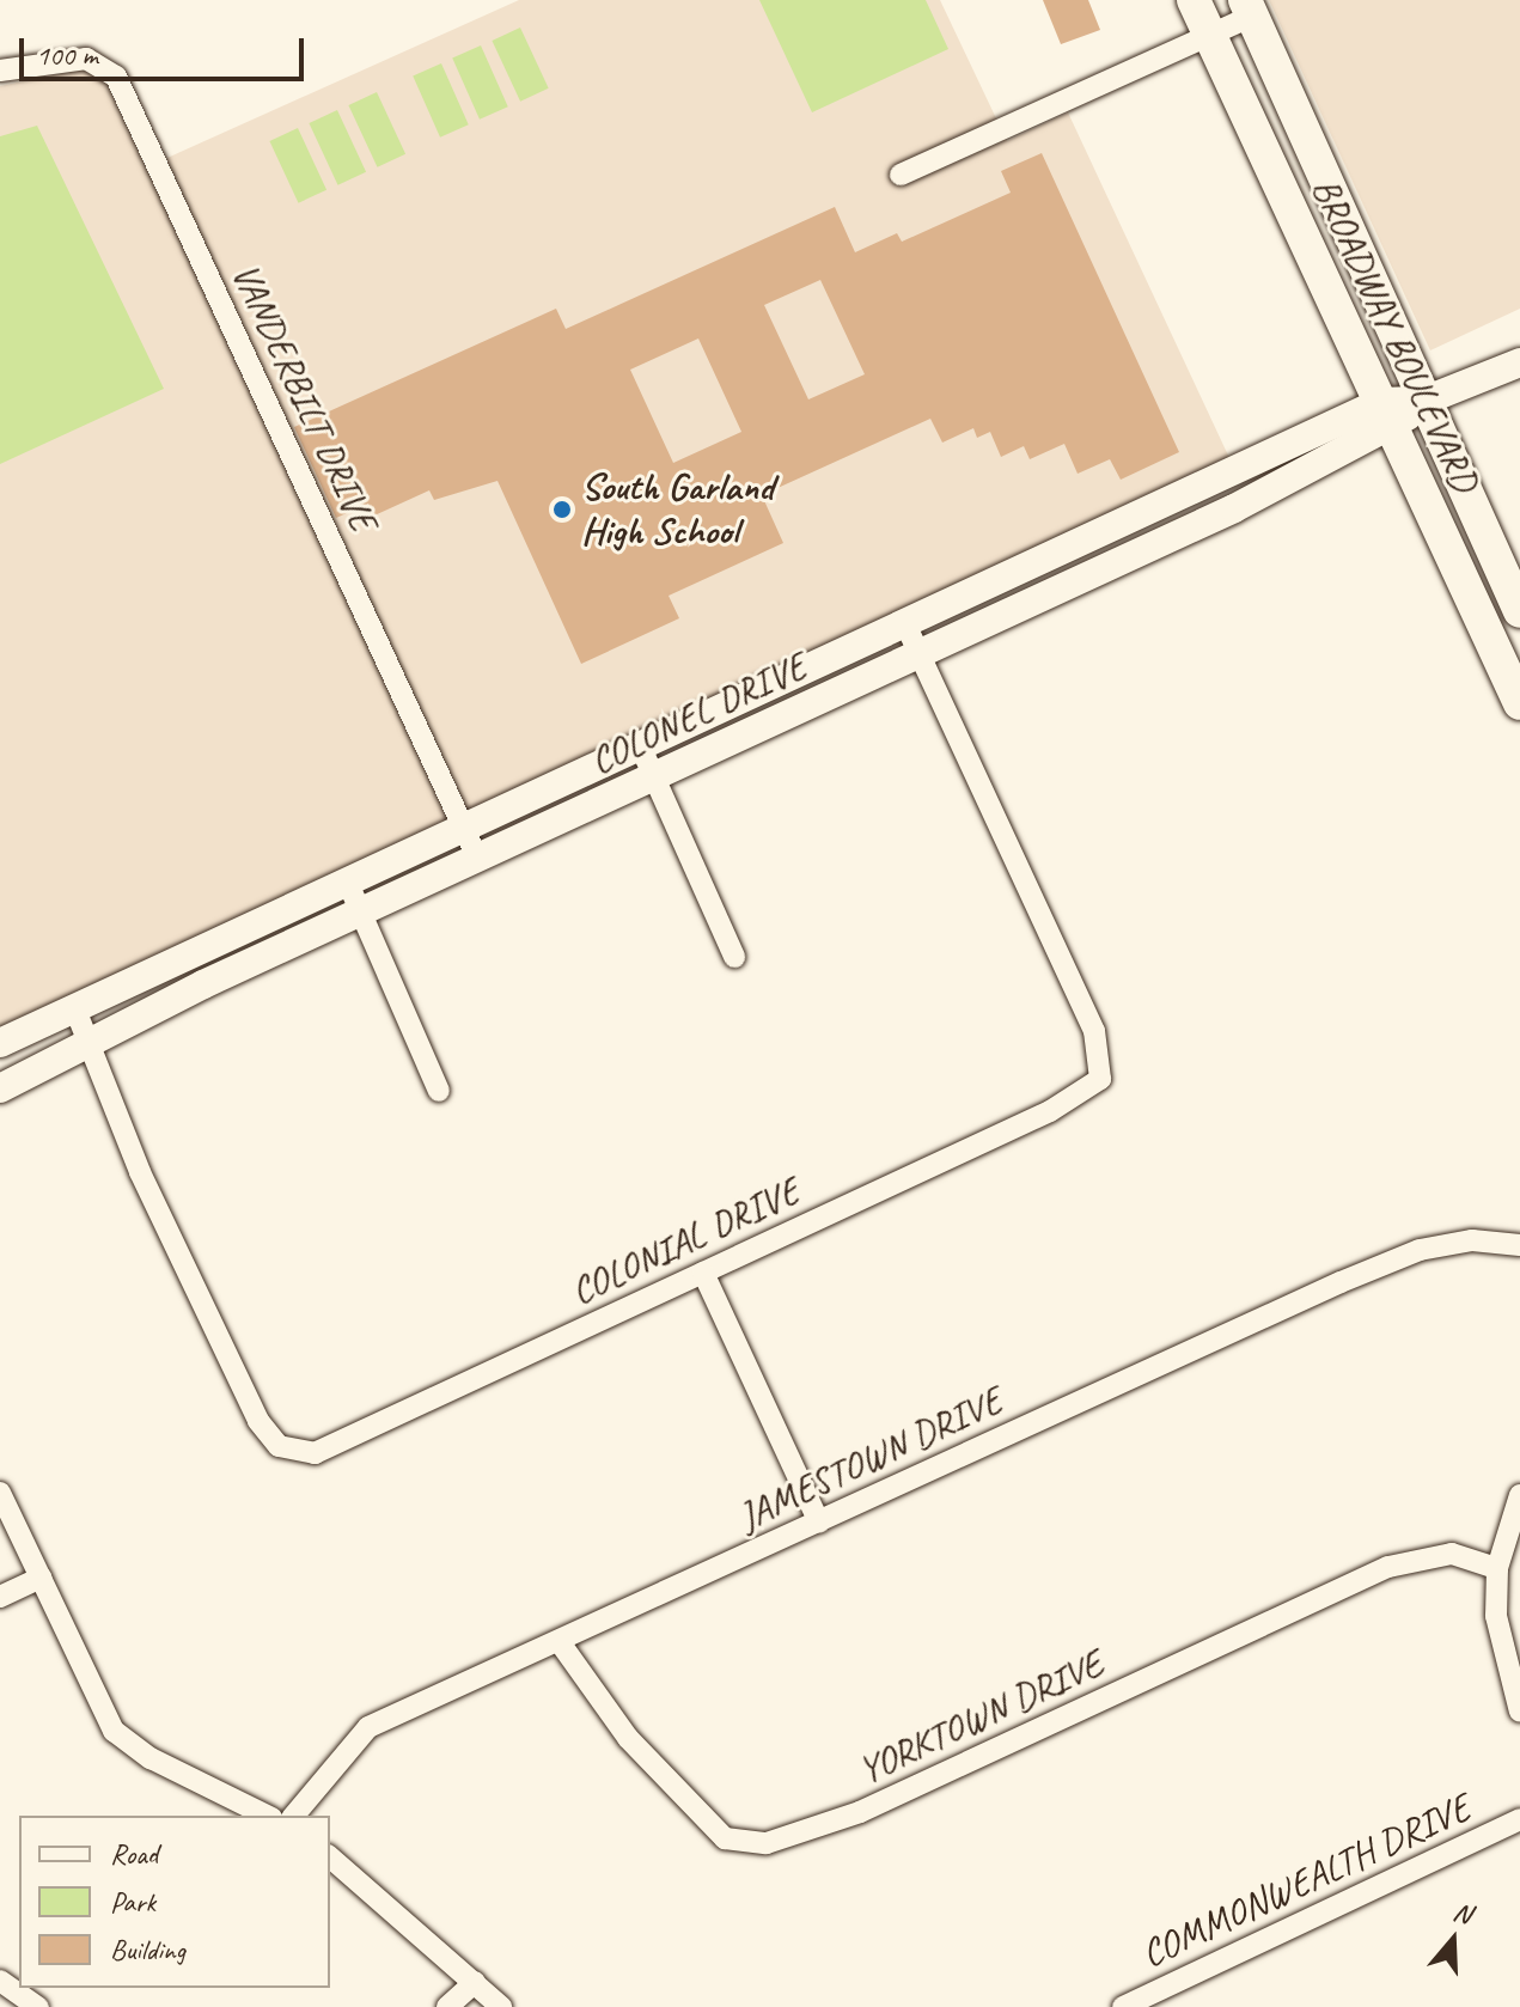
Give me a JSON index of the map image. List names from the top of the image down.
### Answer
{
  "streets": {
    "main road": ["BROADWAY BOULEVARD"],
    "street": [
      "VANDERBILT DRIVE",
      "COLONEL DRIVE",
      "COLONIAL DRIVE",
      "JAMESTOWN DRIVE",
      "YORKTOWN DRIVE",
      "COMMONWEALTH DRIVE"
    ]
  },
  "crossings": [
    ["BROADWAY BOULEVARD", "COLONEL DRIVE"],
    ["VANDERBILT DRIVE", "COLONEL DRIVE"],
    ["COLONEL DRIVE", "COLONIAL DRIVE"],
    ["JAMESTOWN DRIVE", "YORKTOWN DRIVE"]
  ],
  "places": ["South Garland High School"],
  "legend": ["Road", "Park", "Building"],
  "scale_bar": "100 m",
  "north": "top"
}
